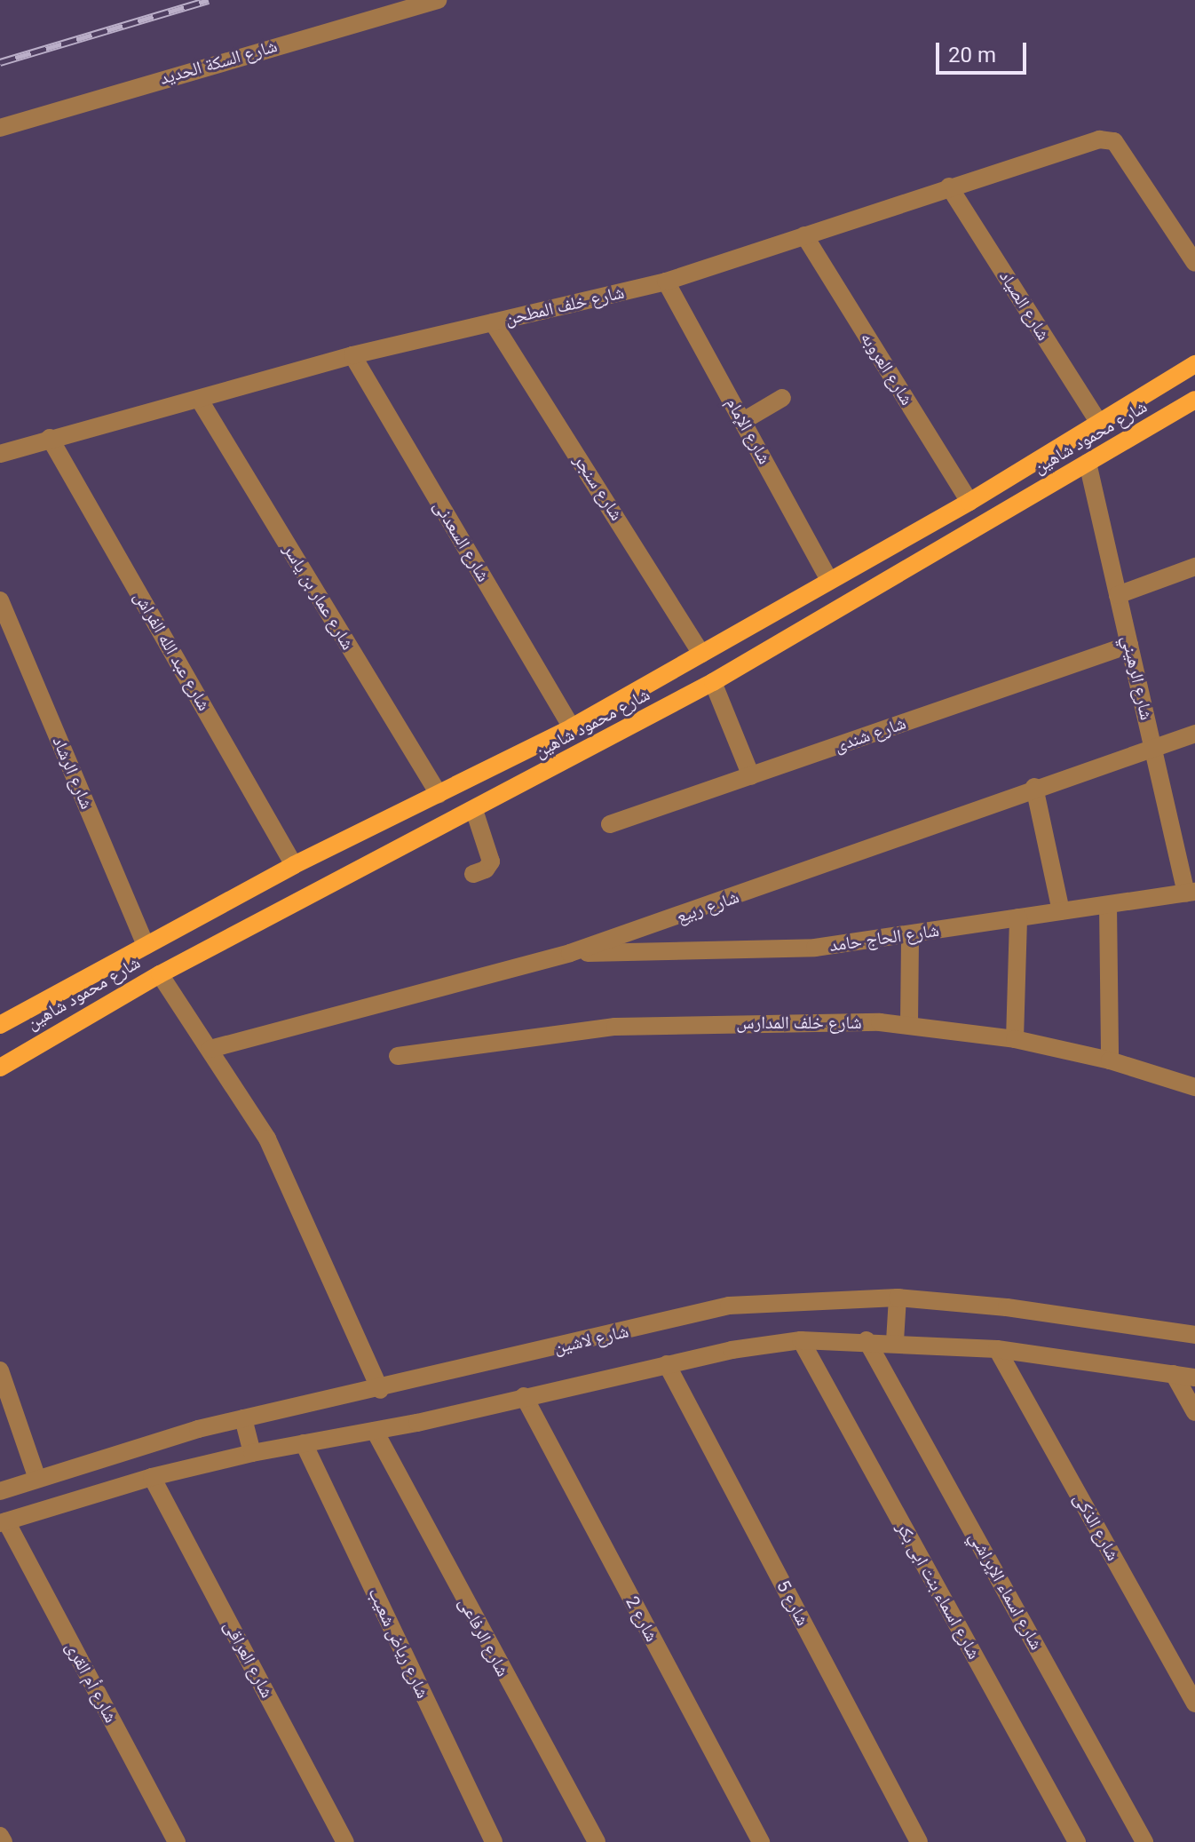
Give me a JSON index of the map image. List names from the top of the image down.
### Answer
{
  "streets": {
    "main road": ["شارع محمود شاهين"],
    "street": [
      "شارع السكة الحديد",
      "شارع خلف المطحن",
      "شارع الصياد",
      "شارع العروبه",
      "شارع الإمام",
      "شارع سنجر",
      "شارع السعدنى",
      "شارع عمار بن ياسر",
      "شارع عبد الله الفراش",
      "شارع الرهيني",
      "شارع شندى",
      "شارع الرشاد",
      "شارع ربيع",
      "شارع الحاج حامد",
      "شارع خلف المدارس",
      "شارع لاشين",
      "شارع الذكى",
      "شارع اسماء بنت ابى بكر",
      "شارع اسماء الإبراشي",
      "شارع 5",
      "شارع 2",
      "شارع الرفاعى",
      "شارع رياض شعيب",
      "شارع العراقى",
      "شارع أم القرى"
    ]
  },
  "crossings": [
    ["شارع خلف المطحن", "شارع الصياد"],
    ["شارع خلف المطحن", "شارع العروبه"],
    ["شارع خلف المطحن", "شارع الإمام"],
    ["شارع خلف المطحن", "شارع سنجر"],
    ["شارع خلف المطحن", "شارع السعدنى"],
    ["شارع خلف المطحن", "شارع عمار بن ياسر"],
    ["شارع خلف المطحن", "شارع عبد الله الفراش"],
    ["شارع الصياد", "شارع محمود شاهين"],
    ["شارع العروبه", "شارع محمود شاهين"],
    ["شارع الإمام", "شارع محمود شاهين"],
    ["شارع محمود شاهين", "شارع سنجر"],
    ["شارع محمود شاهين", "شارع السعدنى"],
    ["شارع محمود شاهين", "شارع عمار بن ياسر"],
    ["شارع محمود شاهين", "شارع عبد الله الفراش"],
    ["شارع محمود شاهين", "شارع الرهيني"],
    ["شارع محمود شاهين", "شارع الرشاد"],
    ["شارع الرهيني", "شارع شندى"],
    ["شارع الرهيني", "شارع ربيع"],
    ["شارع الرهيني", "شارع الحاج حامد"],
    ["شارع ربيع", "شارع الحاج حامد"]
  ],
  "scale_bar": "20 m"
}
